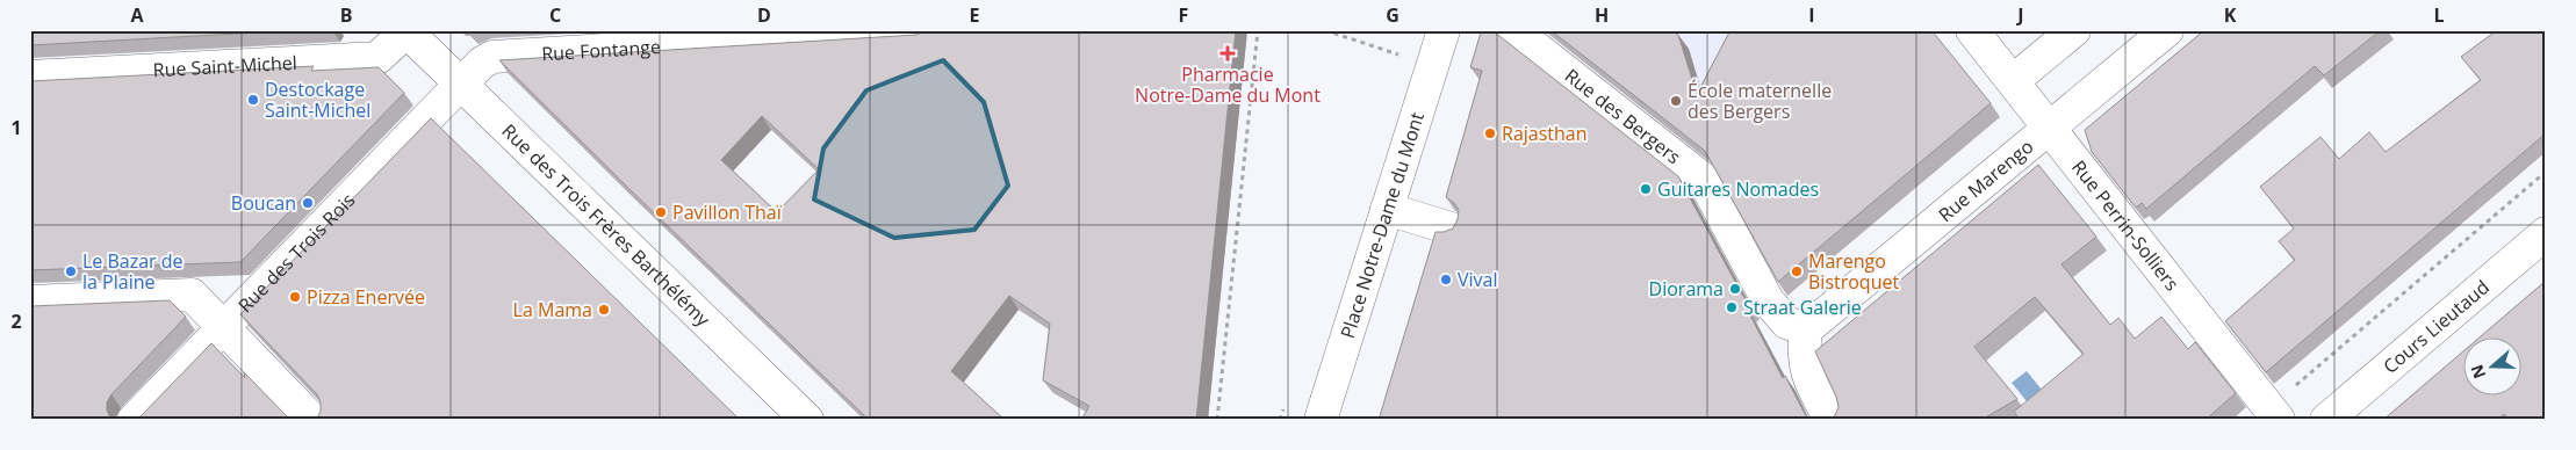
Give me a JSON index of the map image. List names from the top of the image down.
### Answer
{
  "streets": {
    "street": [
      "Rue Fontange",
      "Rue Saint-Michel",
      "Rue des Bergers",
      "Rue Marengo",
      "Rue des Trois Frères Barthélémy",
      "Place Notre-Dame du Mont",
      "Rue Perrin-Solliers",
      "Rue des Trois Rois",
      "Cours Lieutaud"
    ]
  },
  "crossings": [
    ["Rue Fontange", "Rue des Trois Frères Barthélémy"],
    ["Rue Fontange", "Rue des Trois Rois"],
    ["Rue Saint-Michel", "Rue des Trois Frères Barthélémy"],
    ["Rue des Bergers", "Rue Marengo"],
    ["Rue Marengo", "Rue Perrin-Solliers"],
    ["Rue des Trois Frères Barthélémy", "Rue des Trois Rois"]
  ],
  "places": {
    "health": ["Pharmacie Notre-Dame du Mont"],
    "other": [
      "Destockage Saint-Michel",
      "École maternelle des Bergers",
      "Rajasthan",
      "Guitares Nomades",
      "Boucan",
      "Pavillon Thaï",
      "Le Bazar de la Plaine",
      "Marengo Bistroquet",
      "Vival",
      "Diorama",
      "Pizza Enervée",
      "Straat Galerie",
      "La Mama"
    ]
  },
  "north": "left",
  "grid": {
    "columns": [
      "A",
      "B",
      "C",
      "D",
      "E",
      "F",
      "G",
      "H",
      "I",
      "J",
      "K",
      "L"
    ],
    "rows": ["1", "2"]
  }
}
